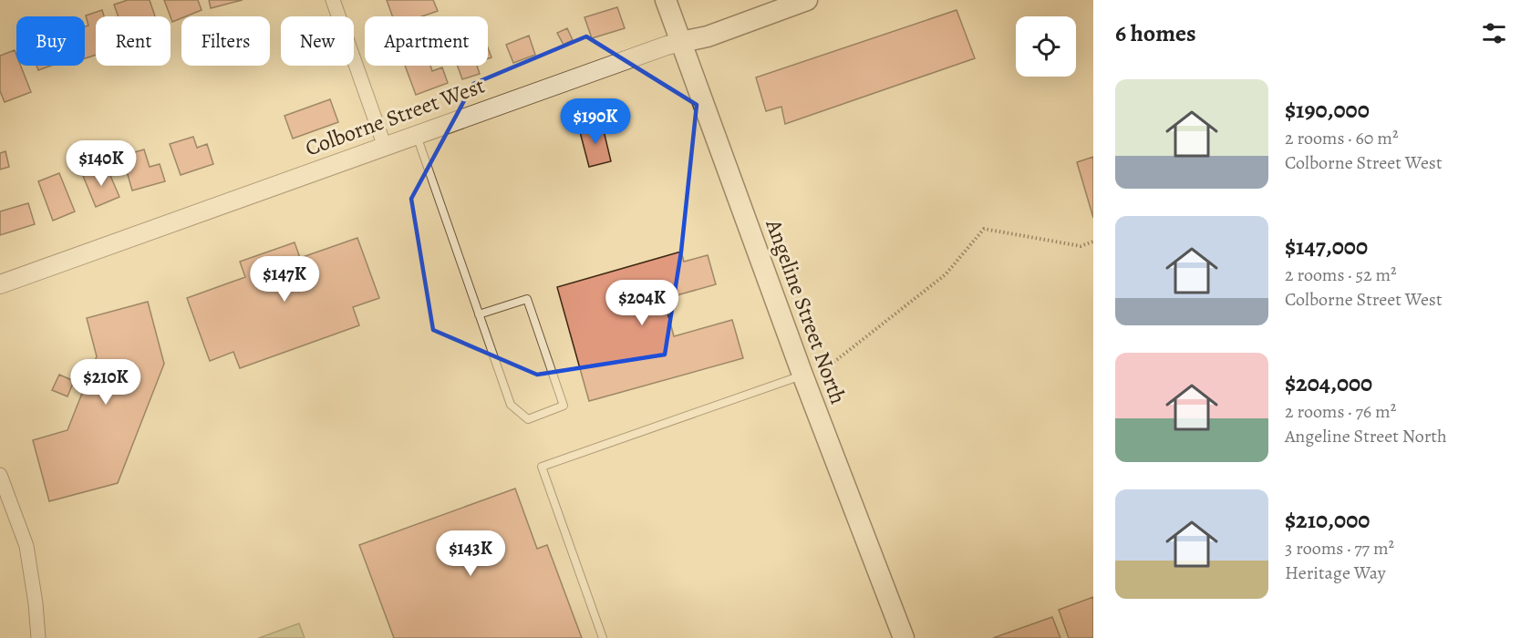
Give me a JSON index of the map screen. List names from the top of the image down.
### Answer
{
  "streets": {
    "main road": ["Colborne Street West", "Angeline Street North"]
  },
  "crossings": [
    ["Colborne Street West", "Angeline Street North"]
  ],
  "page": {
    "heading": "6 homes",
    "chip": [
      "Buy",
      "Rent",
      "Filters",
      "New",
      "Apartment"
    ],
    "list": [
      {
        "name": "$190,000",
        "note": "2 rooms · 60 m² · Colborne Street West"
      },
      {
        "name": "$147,000",
        "note": "2 rooms · 52 m² · Colborne Street West"
      },
      {
        "name": "$204,000",
        "note": "2 rooms · 76 m² · Angeline Street North"
      },
      {
        "name": "$210,000",
        "note": "3 rooms · 77 m² · Heritage Way"
      }
    ],
    "price": [
      "$190K",
      "$140K",
      "$147K",
      "$204K",
      "$210K",
      "$143K"
    ]
  }
}
